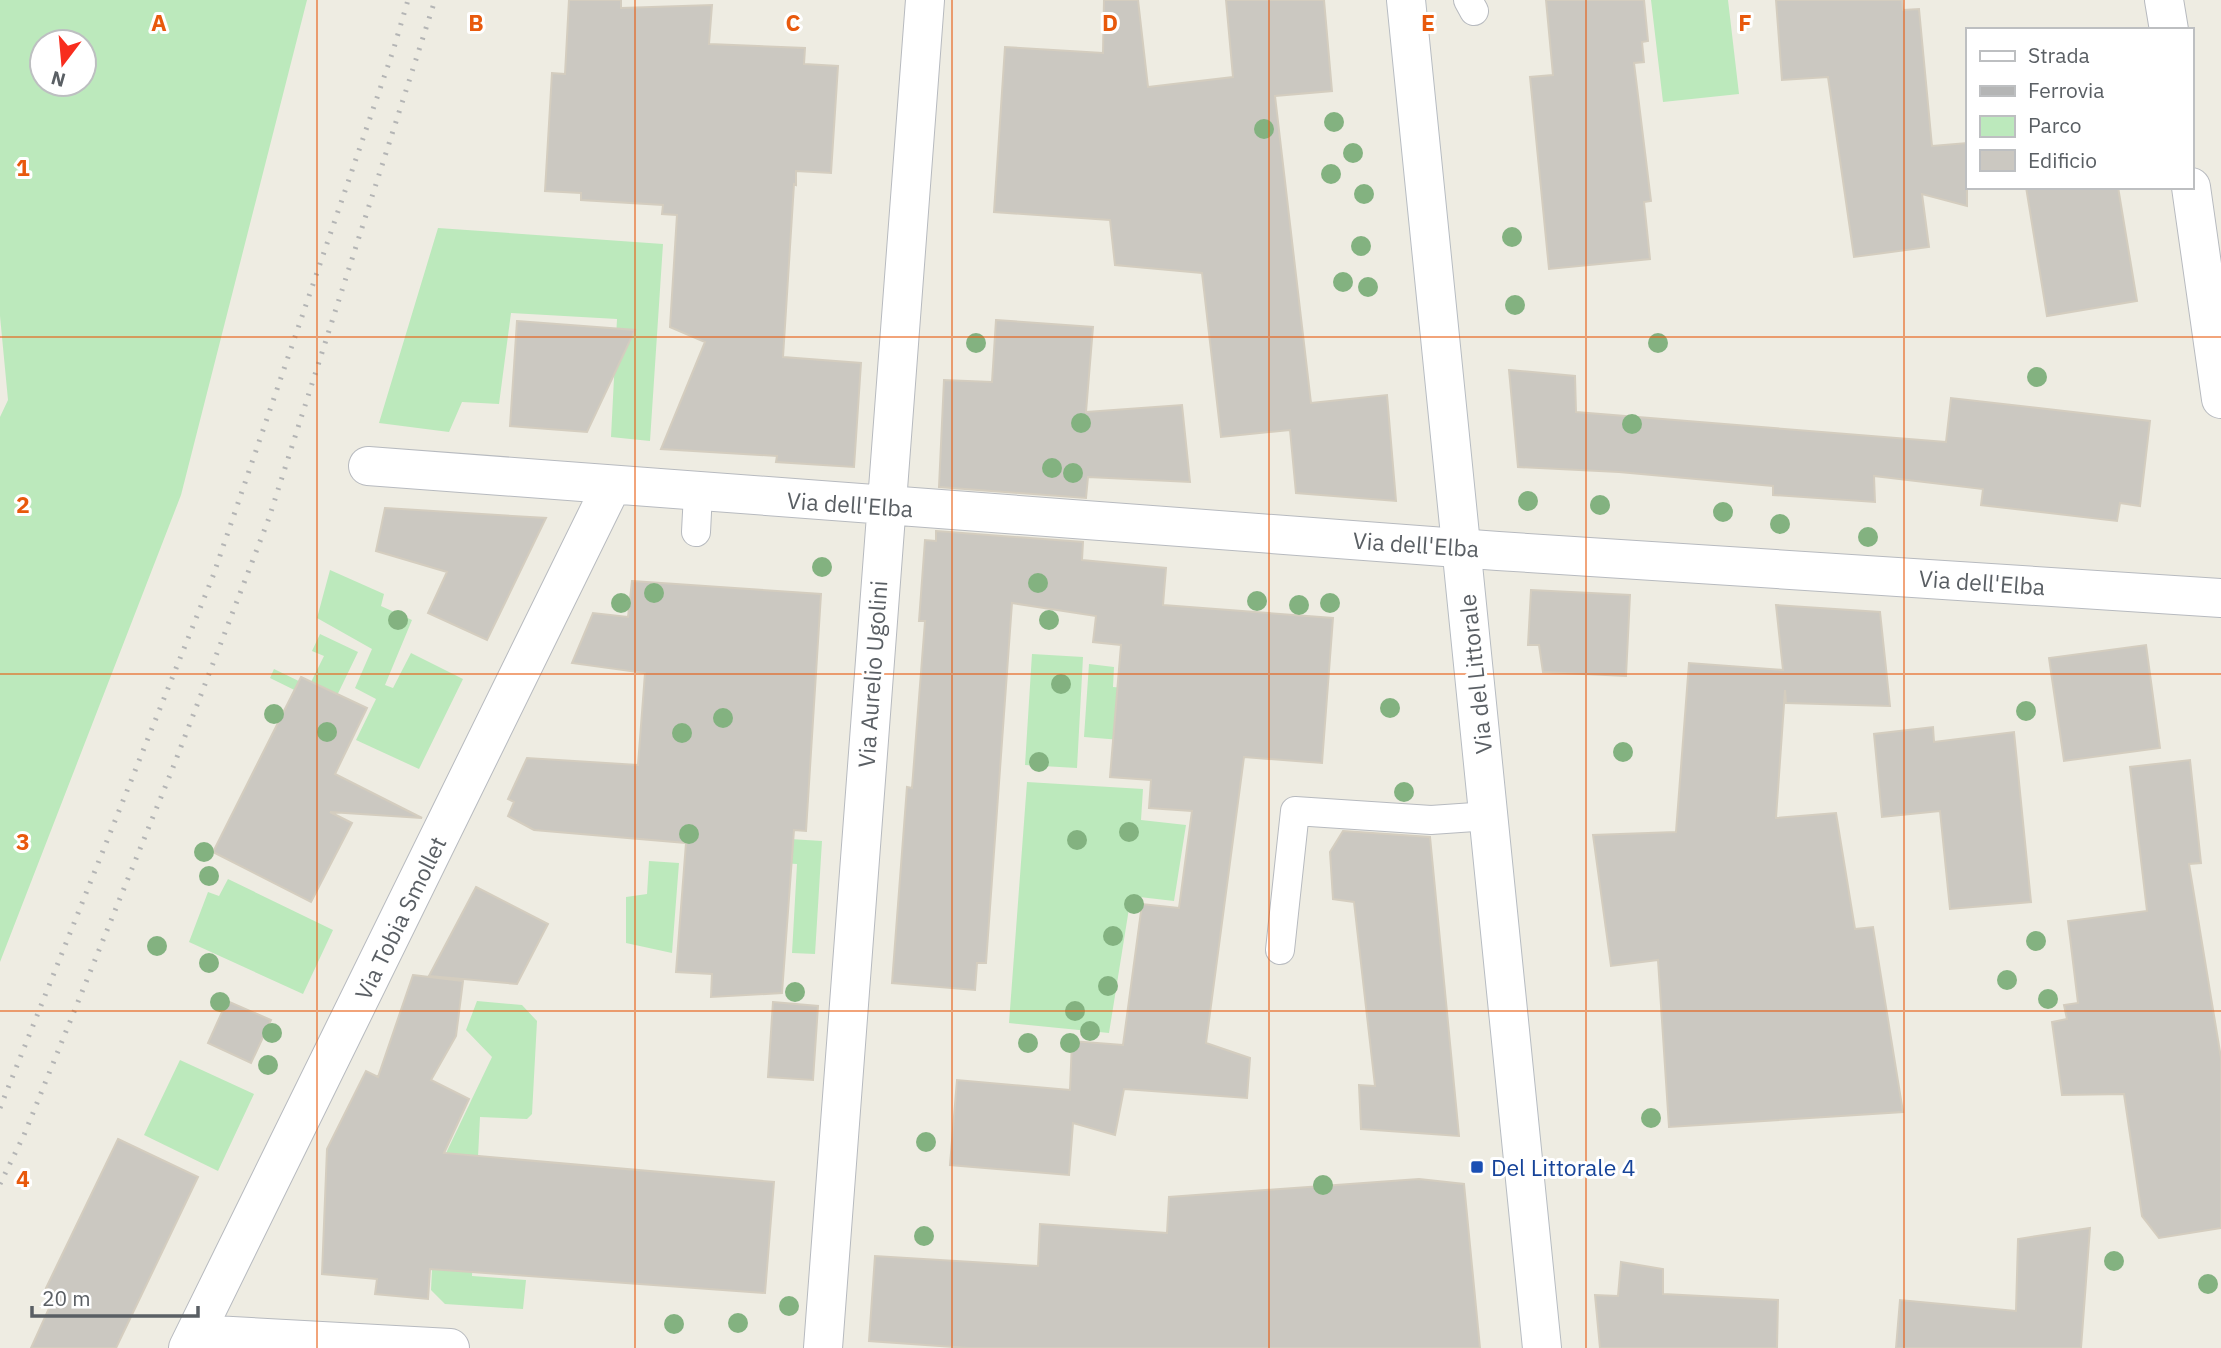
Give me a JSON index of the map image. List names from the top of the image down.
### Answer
{
  "streets": {
    "street": [
      "Via dell'Elba",
      "Via Aurelio Ugolini",
      "Via del Littorale",
      "Via Tobia Smollet"
    ]
  },
  "crossings": [
    ["Via dell'Elba", "Via Aurelio Ugolini"],
    ["Via dell'Elba", "Via del Littorale"],
    ["Via dell'Elba", "Via Tobia Smollet"]
  ],
  "places": {
    "transit": ["Del Littorale 4"]
  },
  "legend": [
    "Strada",
    "Ferrovia",
    "Parco",
    "Edificio"
  ],
  "scale_bar": "20 m",
  "north": "bottom",
  "grid": {
    "columns": [
      "A",
      "B",
      "C",
      "D",
      "E",
      "F"
    ],
    "rows": [
      "1",
      "2",
      "3",
      "4"
    ]
  }
}
